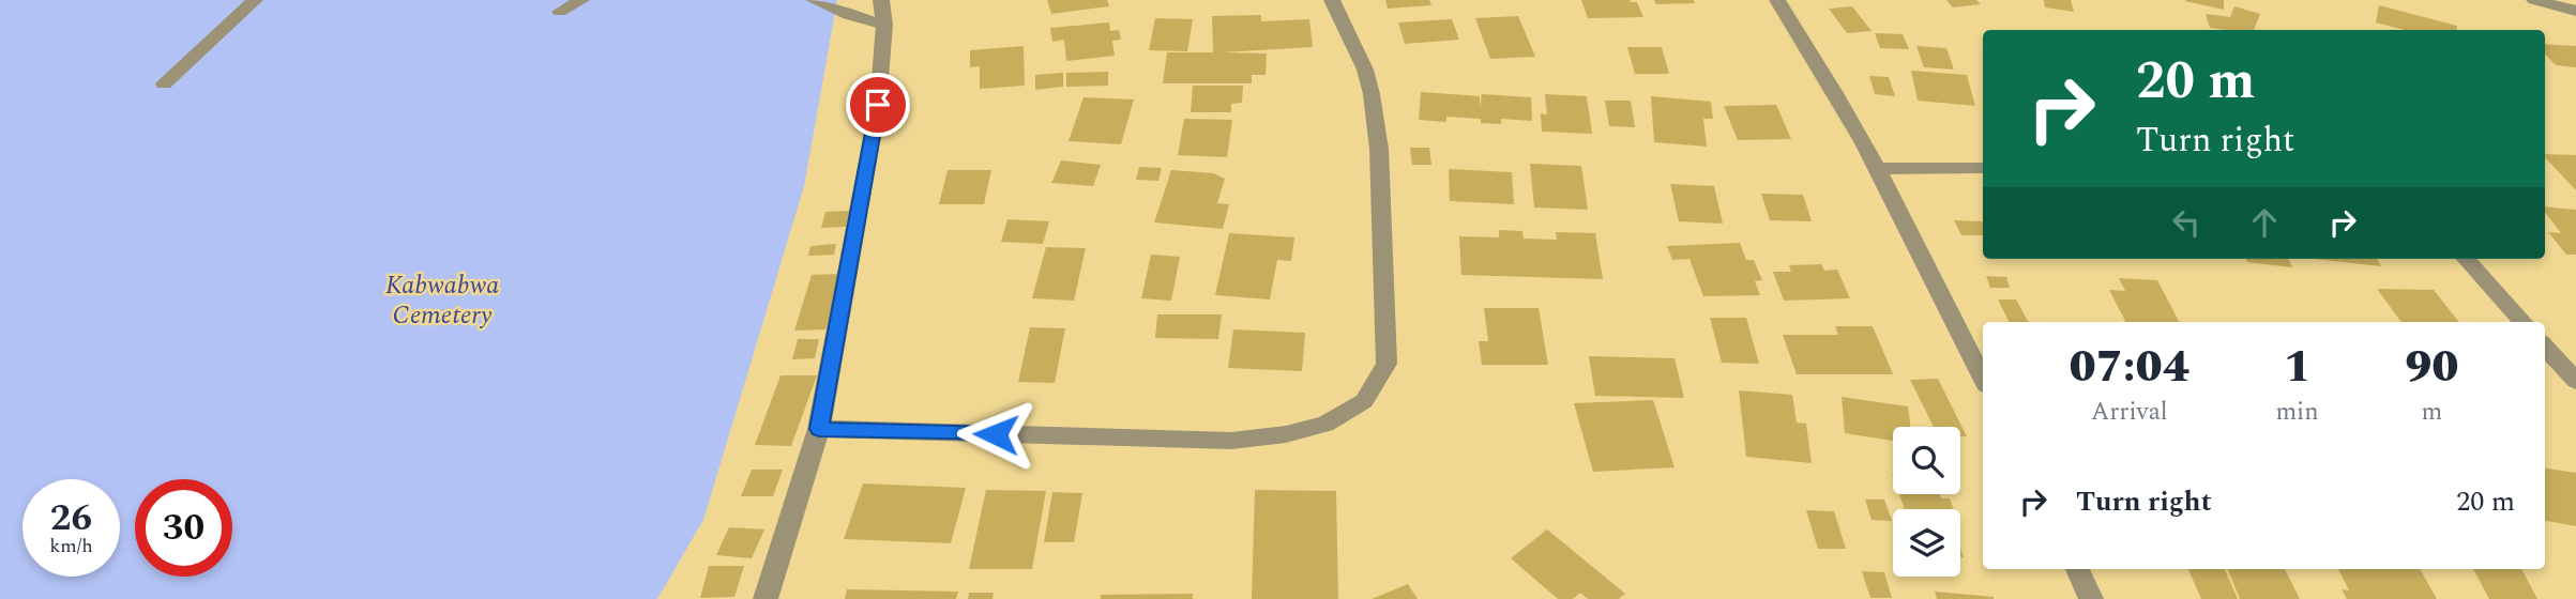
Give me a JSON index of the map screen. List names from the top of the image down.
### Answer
{
  "parks": ["Kabwabwa Cemetery"],
  "page": {
    "turn": ["20 m", "Turn right"],
    "eta": [
      "07:04",
      "Arrival",
      "1",
      "min",
      "90",
      "m"
    ],
    "list": [
      {
        "name": "Turn right",
        "value": "20 m"
      }
    ],
    "speed": "26 km/h",
    "limit": "30"
  }
}
